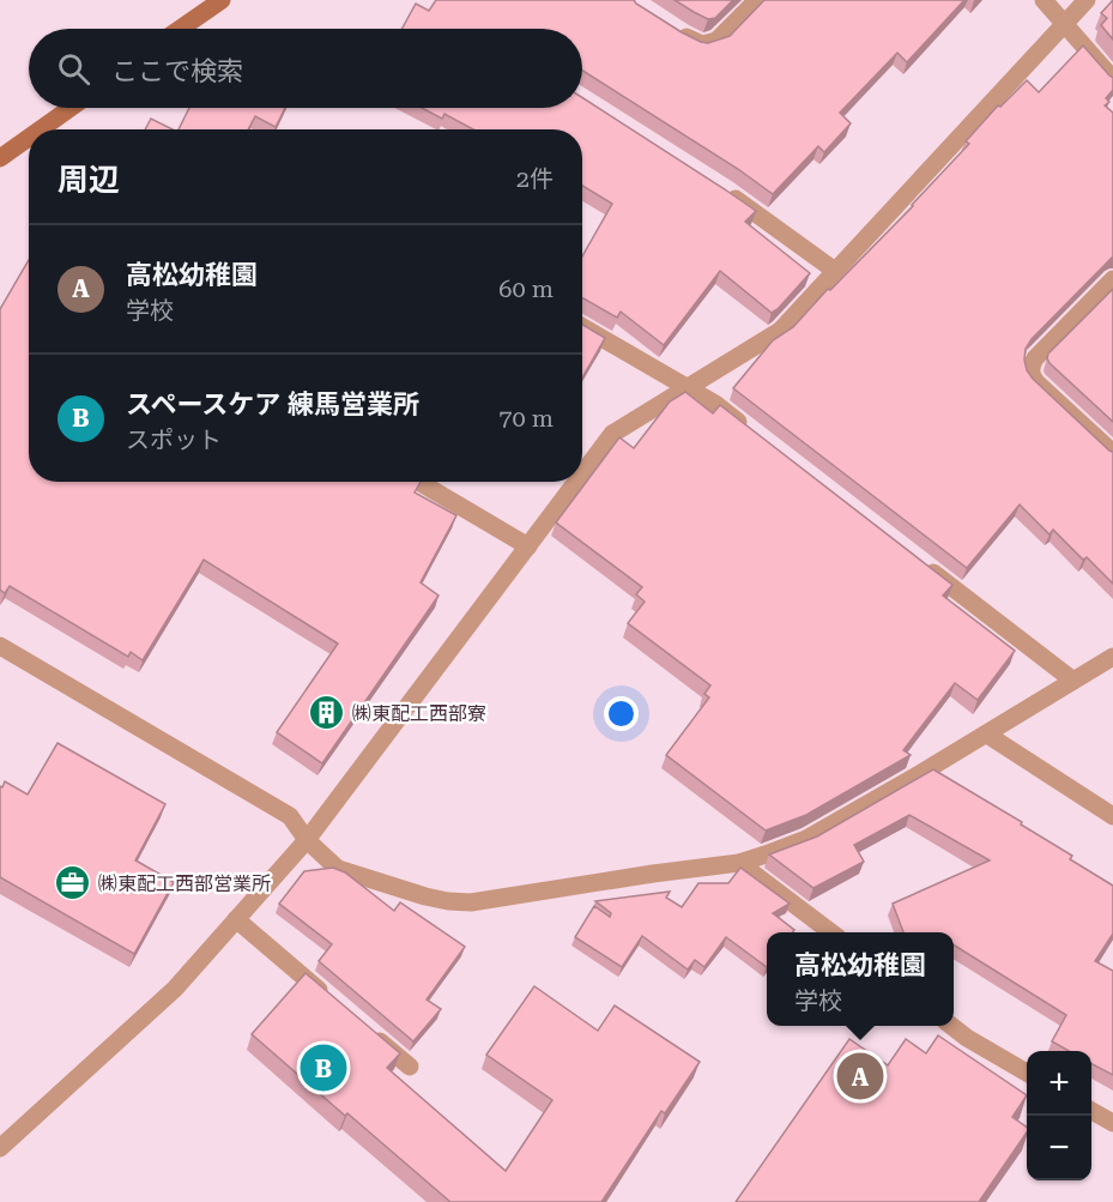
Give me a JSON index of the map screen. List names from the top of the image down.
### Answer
{
  "places": {
    "building": ["㈱東配工西部寮"],
    "office": ["㈱東配工西部営業所"]
  },
  "page": {
    "search": "ここで検索",
    "heading": ["周辺", "2件"],
    "list": [
      {
        "mark": "A",
        "name": "高松幼稚園",
        "note": "学校",
        "value": "60 m"
      },
      {
        "mark": "B",
        "name": "スペースケア 練馬営業所",
        "note": "スポット",
        "value": "70 m"
      }
    ],
    "popup": ["高松幼稚園", "学校"],
    "pins": ["B", "A"],
    "map_buttons": ["+", "−"]
  }
}
